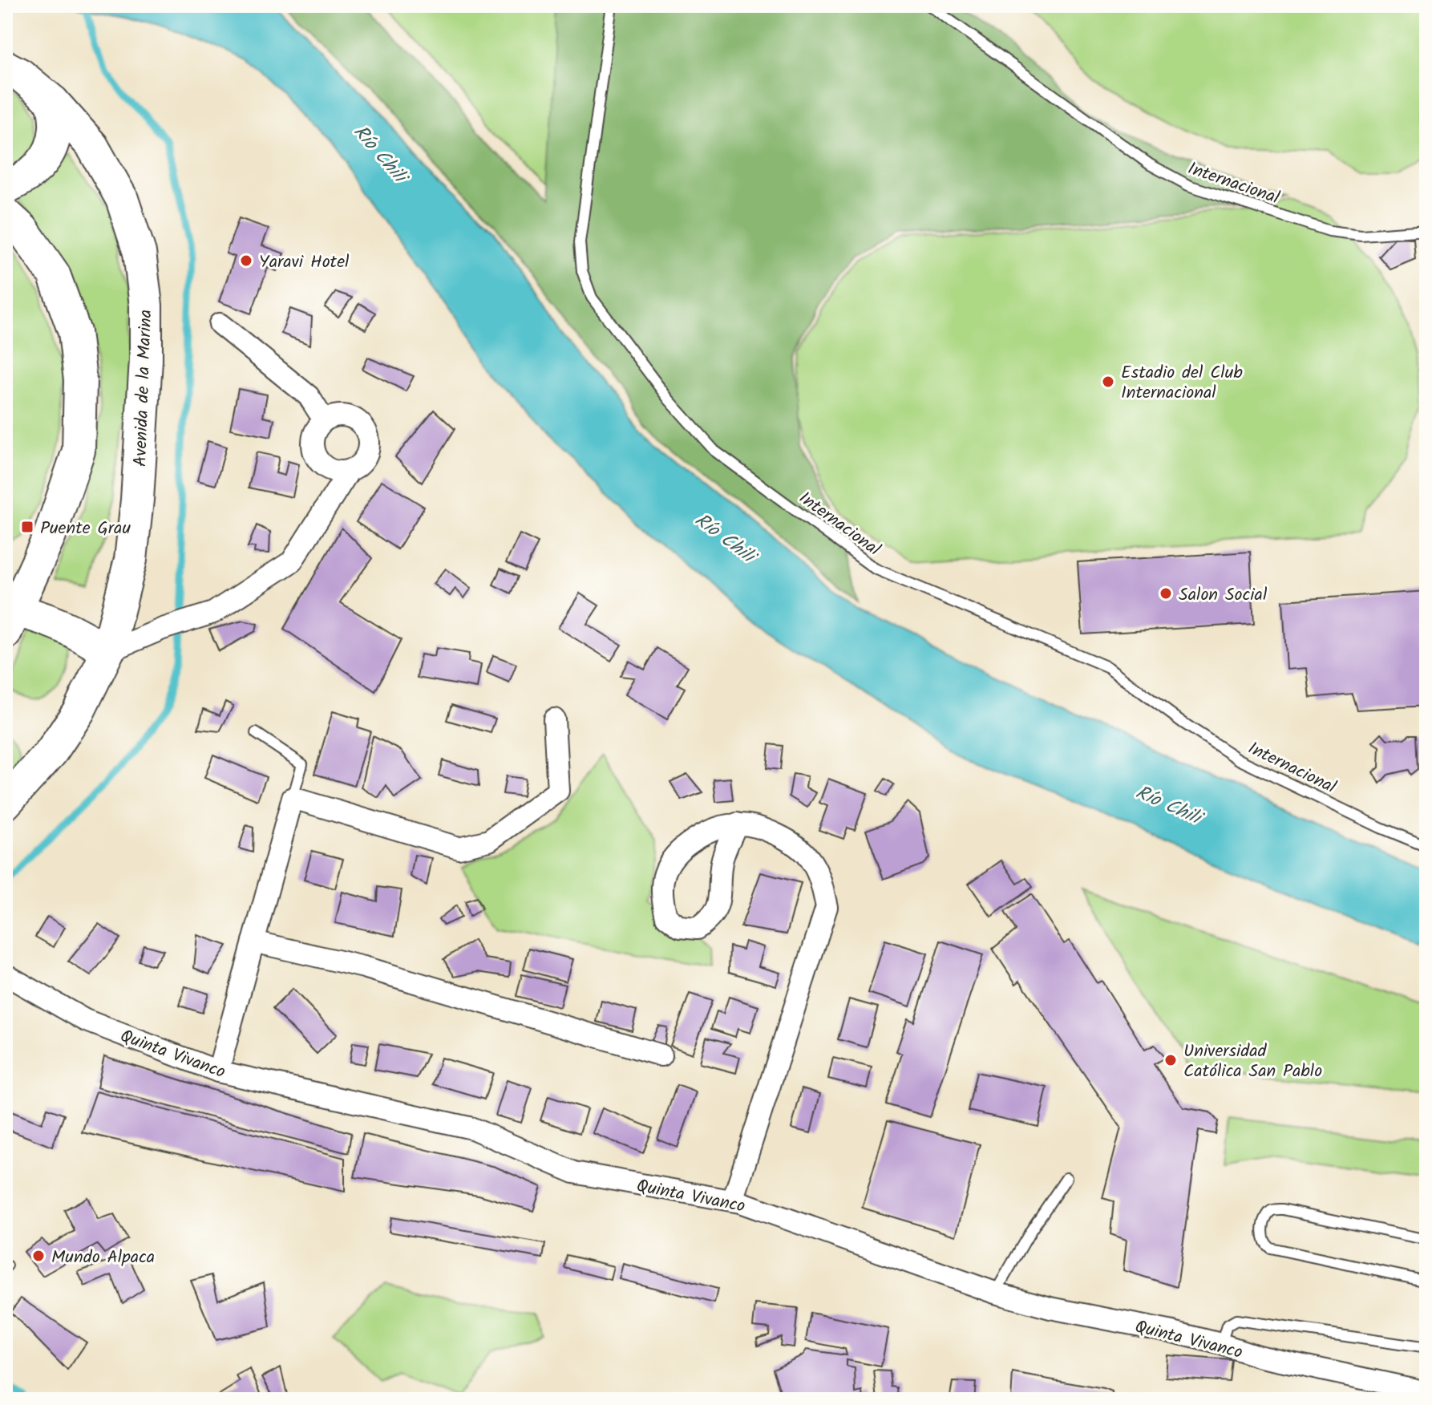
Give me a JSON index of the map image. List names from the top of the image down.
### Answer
{
  "streets": {
    "main road": ["Avenida de la Marina"],
    "street": ["Quinta Vivanco"],
    "lane": ["Internacional"]
  },
  "water": ["Río Chili"],
  "places": {
    "other": [
      "Yaravi Hotel",
      "Estadio del Club Internacional",
      "Salon Social",
      "Universidad Católica San Pablo",
      "Mundo Alpaca"
    ],
    "transit": ["Puente Grau"]
  }
}
